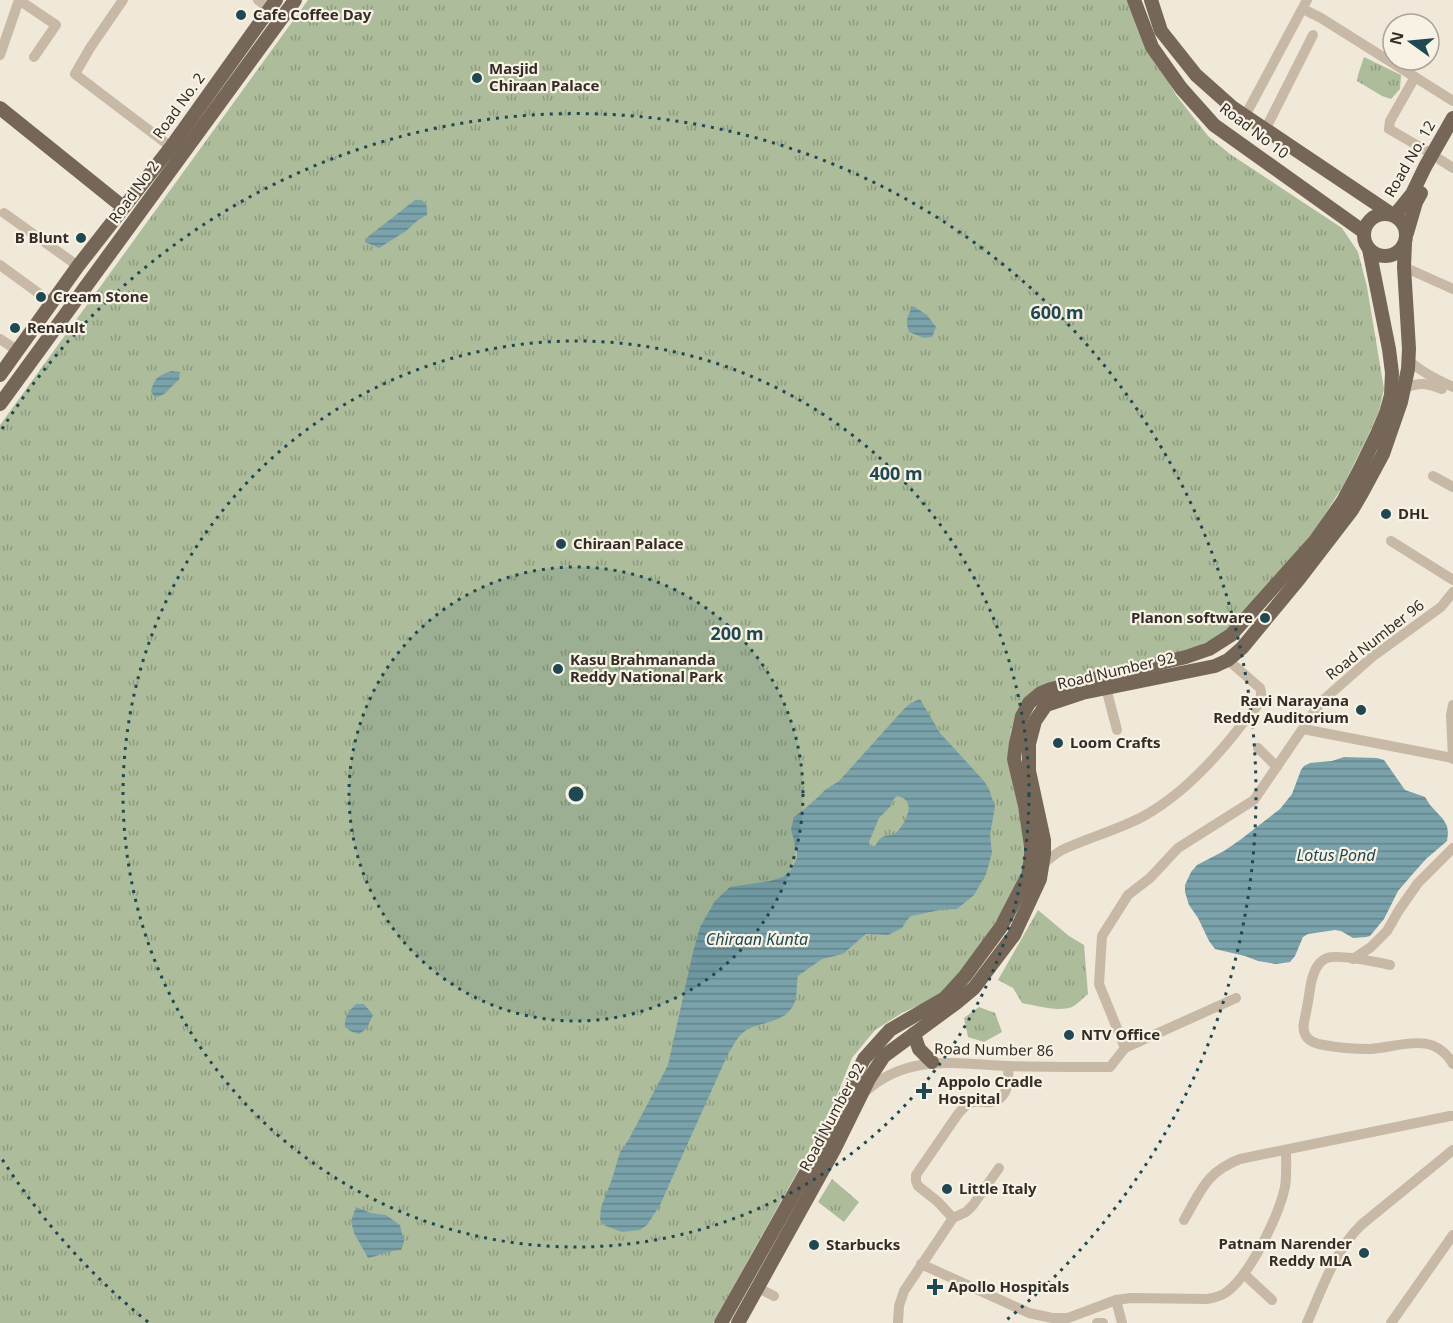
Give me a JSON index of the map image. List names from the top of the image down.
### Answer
{
  "streets": {
    "main road": [
      "Road No. 2",
      "Road No 10",
      "Road No. 12",
      "Road No 2",
      "Road Number 92"
    ],
    "street": ["Road Number 96", "Road Number 86"]
  },
  "crossings": [
    ["Road No 10", "Road No. 12"],
    ["Road No 10", "Road Number 92"],
    ["Road No. 12", "Road Number 92"],
    ["Road Number 96", "Road Number 86"],
    ["Road Number 92", "Road Number 86"]
  ],
  "water": ["Lotus Pond", "Chiraan Kunta"],
  "places": {
    "other": [
      "Cafe Coffee Day",
      "Masjid Chiraan Palace",
      "B Blunt",
      "Cream Stone",
      "Renault",
      "DHL",
      "Chiraan Palace",
      "Planon software",
      "Kasu Brahmananda Reddy National Park",
      "Ravi Narayana Reddy Auditorium",
      "Loom Crafts",
      "NTV Office",
      "Little Italy",
      "Starbucks",
      "Patnam Narender Reddy MLA"
    ],
    "health": ["Appolo Cradle Hospital", "Apollo Hospitals"]
  },
  "north": "left",
  "rings": ["600 m", "400 m", "200 m"]
}
